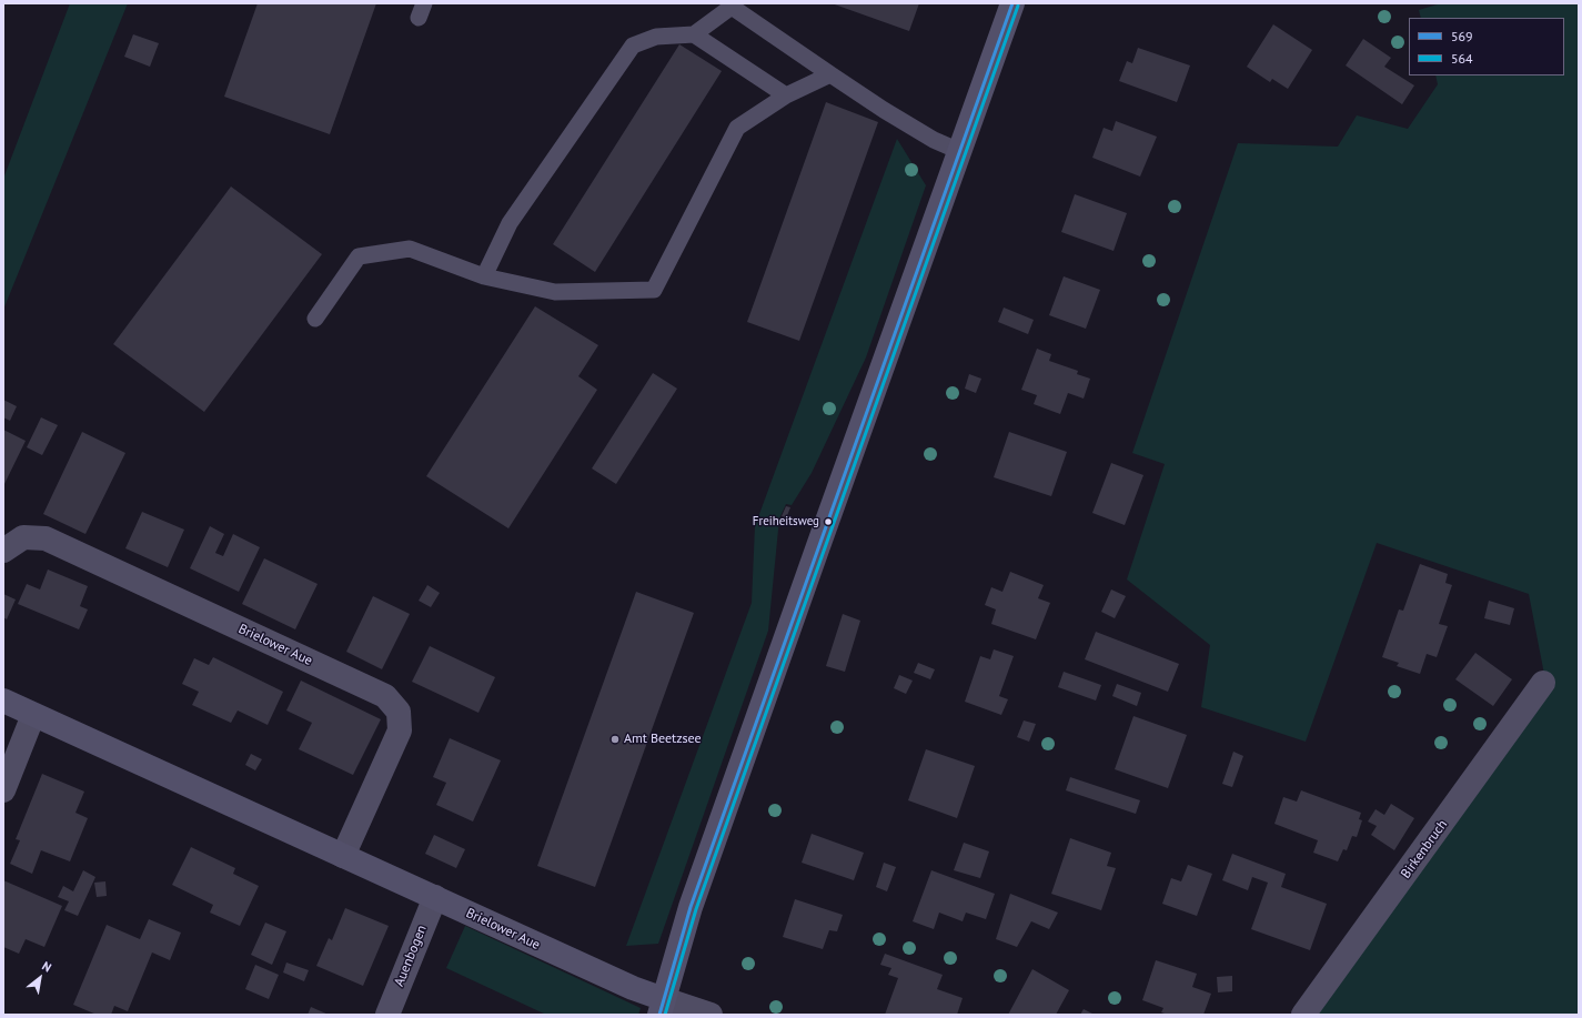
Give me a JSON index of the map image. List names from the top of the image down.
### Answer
{
  "streets": {
    "main road": ["Brielower Aue"],
    "street": ["Birkenbruch", "Auenbogen"]
  },
  "crossings": [
    ["Brielower Aue", "Auenbogen"]
  ],
  "places": ["Freiheitsweg", "Amt Beetzsee"],
  "lines": ["transit line 569", "transit line 564"],
  "legend": ["569", "564"],
  "north": "top right"
}
